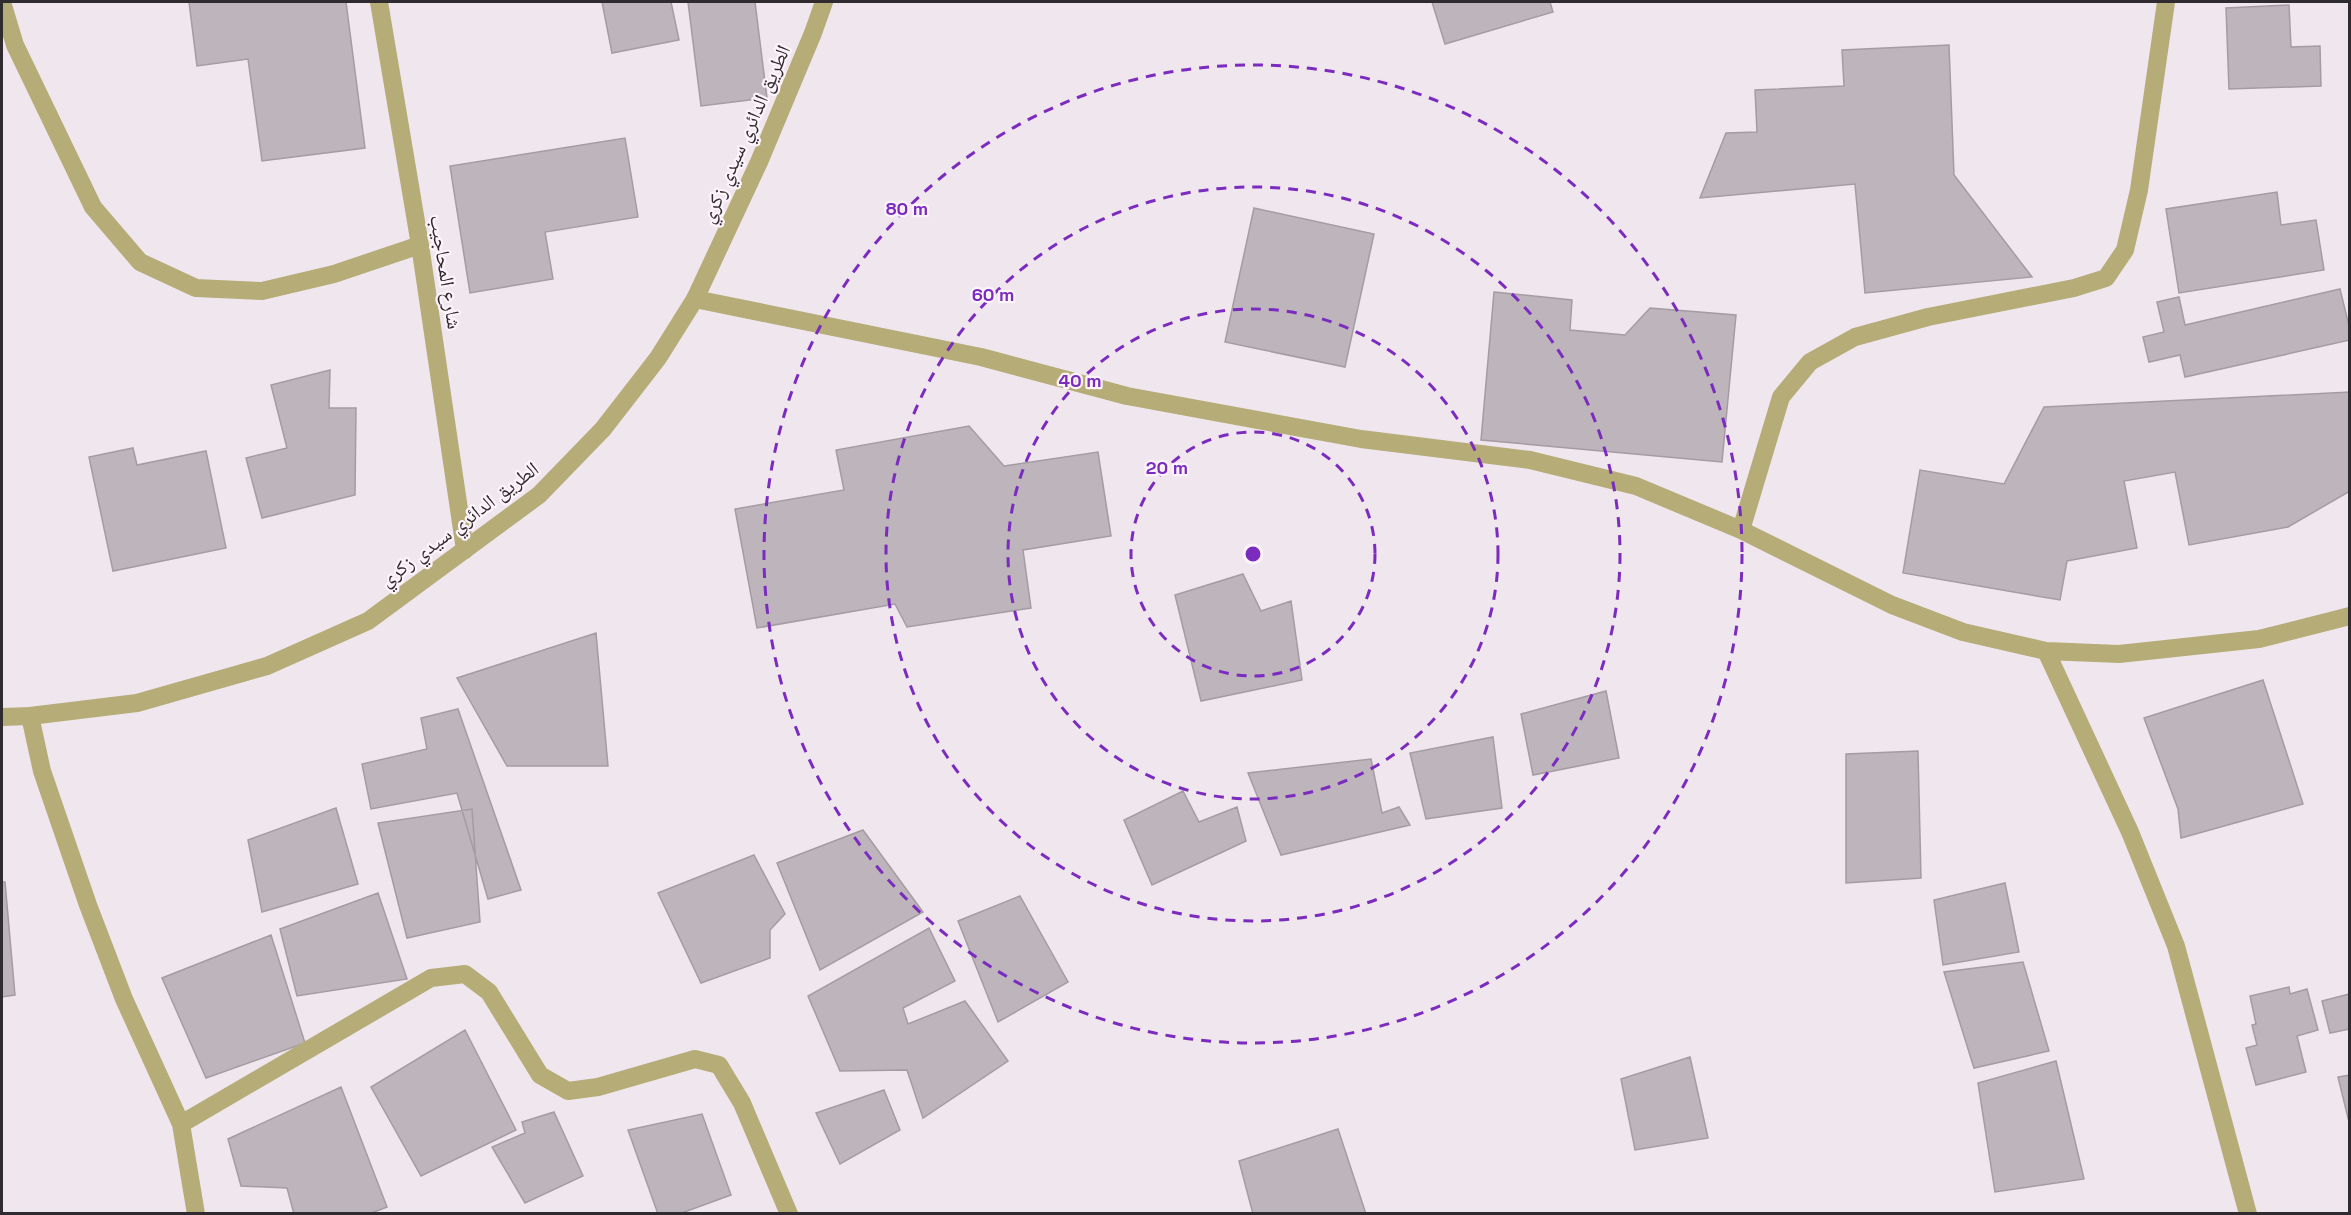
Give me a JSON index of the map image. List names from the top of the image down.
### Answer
{
  "streets": {
    "street": ["الطريق الدائري سيدي زكري", "شارع المحاجيب"]
  },
  "crossings": [
    ["الطريق الدائري سيدي زكري", "شارع المحاجيب"]
  ],
  "rings": [
    "80 m",
    "60 m",
    "40 m",
    "20 m"
  ]
}
